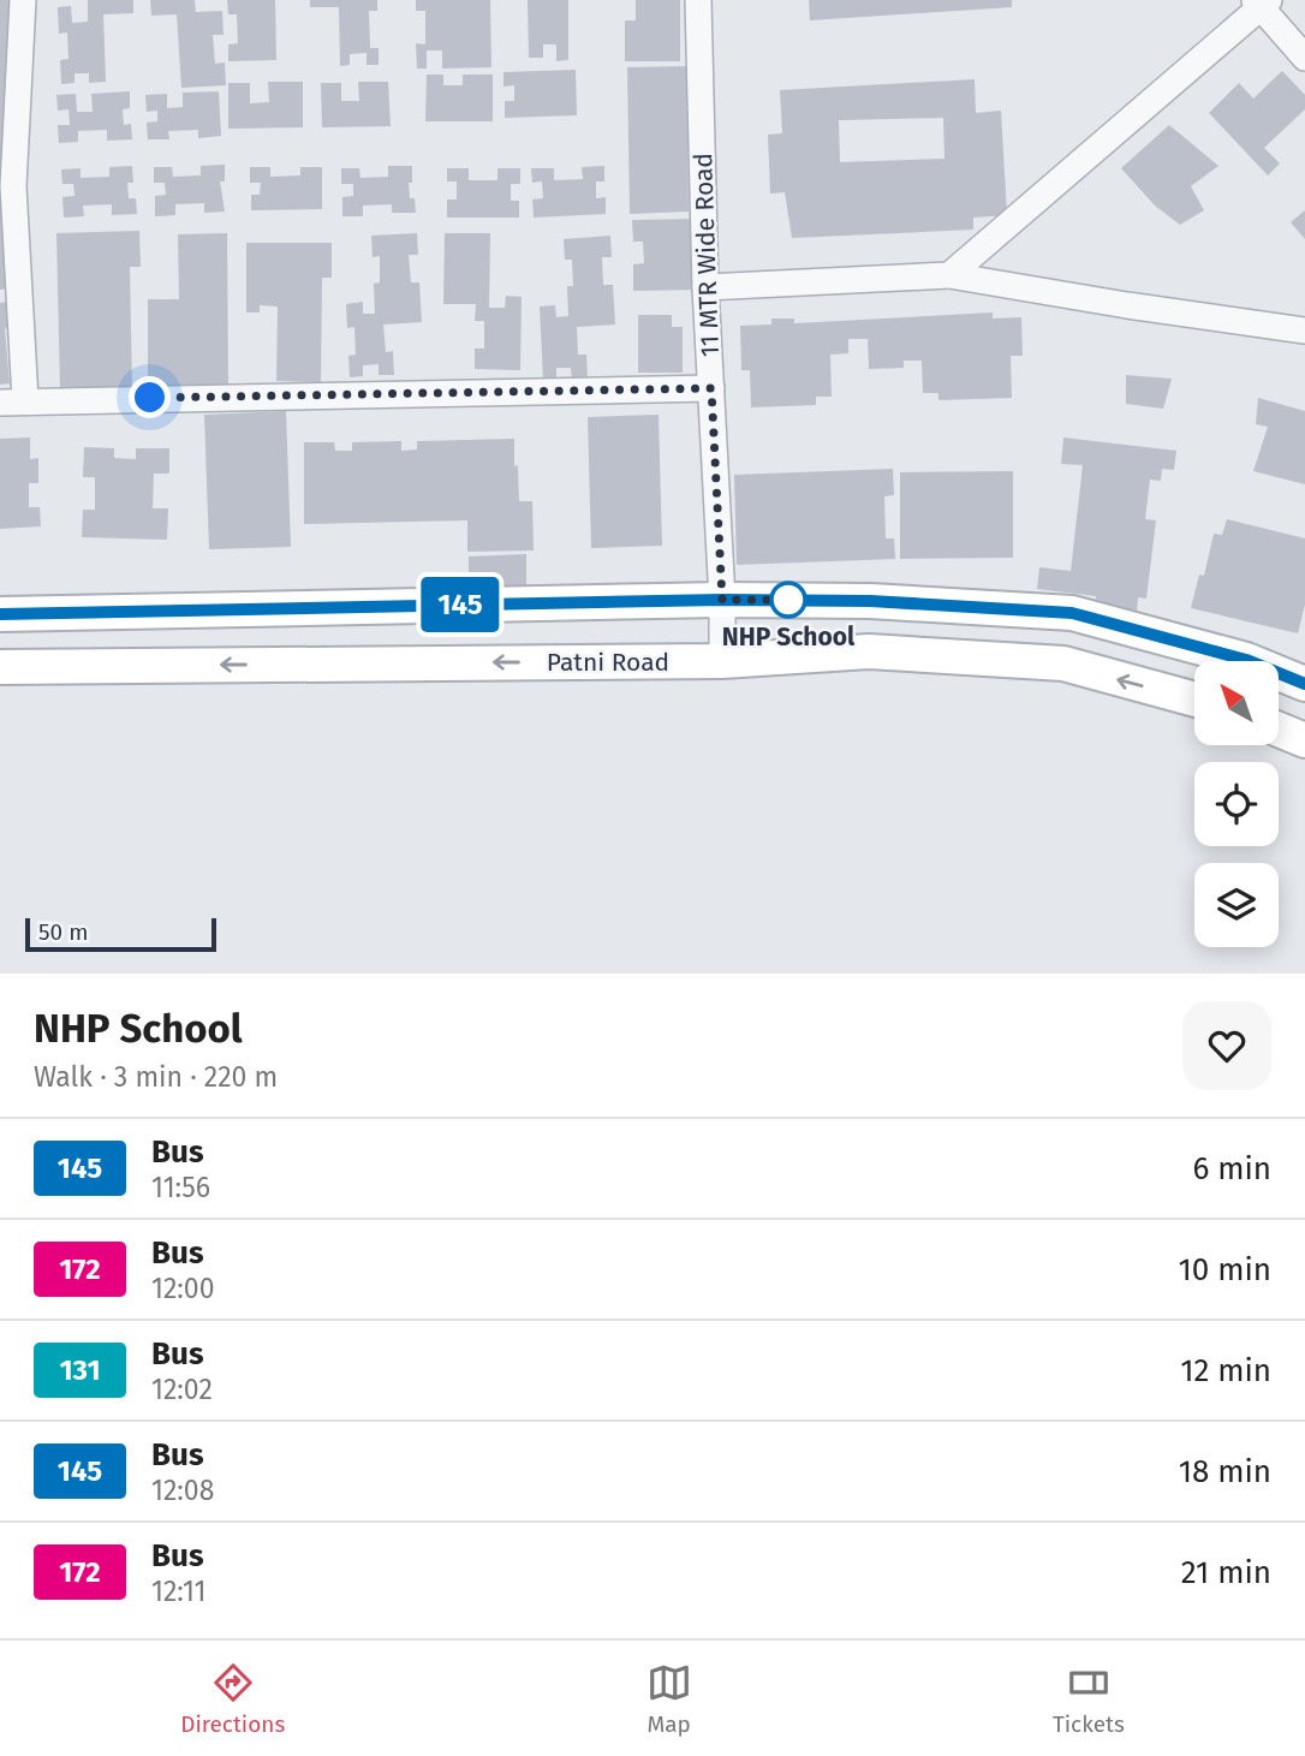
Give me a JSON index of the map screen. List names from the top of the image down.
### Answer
{
  "streets": {
    "main road": ["Patni Road"],
    "street": ["11 MTR Wide Road"]
  },
  "crossings": [
    ["11 MTR Wide Road", "Patni Road"]
  ],
  "places": ["NHP School"],
  "lines": ["bus line 145"],
  "scale_bar": "50 m",
  "north": "top left",
  "page": {
    "on_map": "145",
    "scale": "50 m",
    "heading": ["NHP School", "Walk · 3 min · 220 m"],
    "list": [
      {
        "mark": "145",
        "name": "Bus",
        "note": "11:56",
        "value": "6 min"
      },
      {
        "mark": "172",
        "name": "Bus",
        "note": "12:00",
        "value": "10 min"
      },
      {
        "mark": "131",
        "name": "Bus",
        "note": "12:02",
        "value": "12 min"
      },
      {
        "mark": "145",
        "name": "Bus",
        "note": "12:08",
        "value": "18 min"
      },
      {
        "mark": "172",
        "name": "Bus",
        "note": "12:11",
        "value": "21 min"
      }
    ],
    "tabs": ["Directions", "Map", "Tickets"]
  }
}
